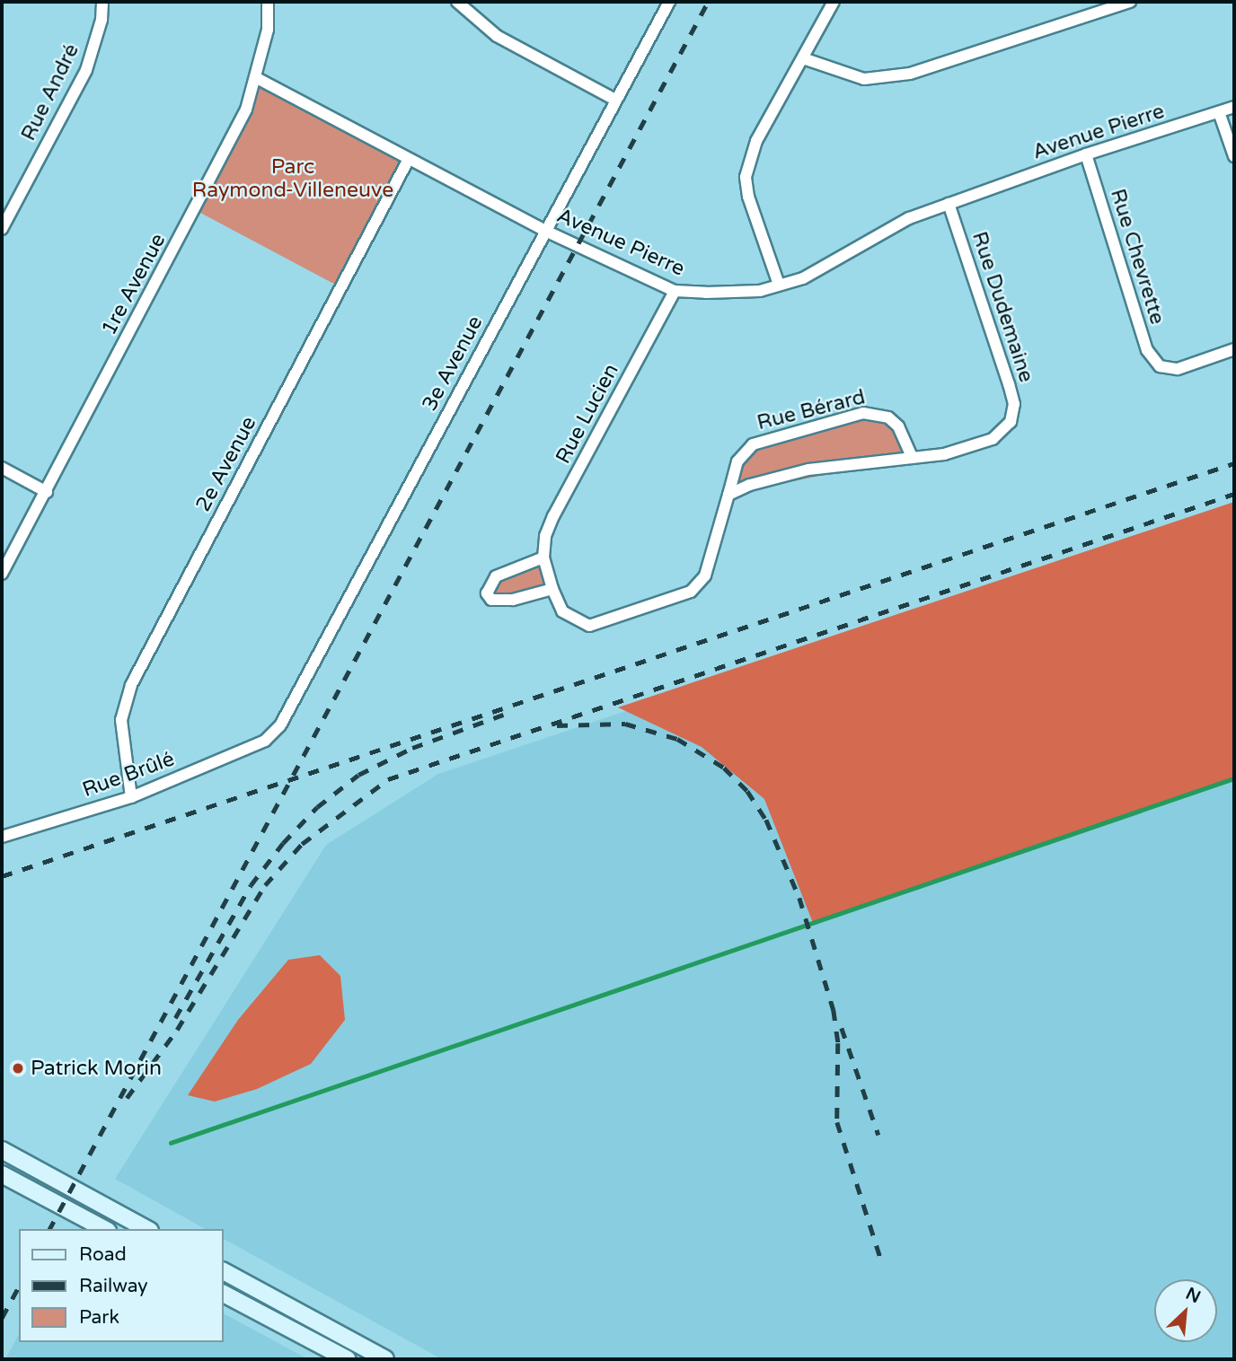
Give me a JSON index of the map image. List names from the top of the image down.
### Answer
{
  "streets": {
    "street": [
      "Rue André",
      "Avenue Pierre",
      "Rue Chevrette",
      "1re Avenue",
      "Rue Dudemaine",
      "3e Avenue",
      "Rue Bérard",
      "Rue Lucien",
      "2e Avenue",
      "Rue Brûlé"
    ]
  },
  "crossings": [
    ["Avenue Pierre", "Rue Chevrette"],
    ["Avenue Pierre", "1re Avenue"],
    ["Avenue Pierre", "Rue Dudemaine"],
    ["Avenue Pierre", "3e Avenue"],
    ["Avenue Pierre", "Rue Lucien"],
    ["Avenue Pierre", "2e Avenue"],
    ["Rue Dudemaine", "Rue Bérard"],
    ["3e Avenue", "Rue Brûlé"],
    ["Rue Bérard", "Rue Lucien"],
    ["2e Avenue", "Rue Brûlé"]
  ],
  "parks": ["Parc Raymond-Villeneuve"],
  "places": ["Patrick Morin"],
  "legend": ["Road", "Railway", "Park"],
  "north": "top right"
}
